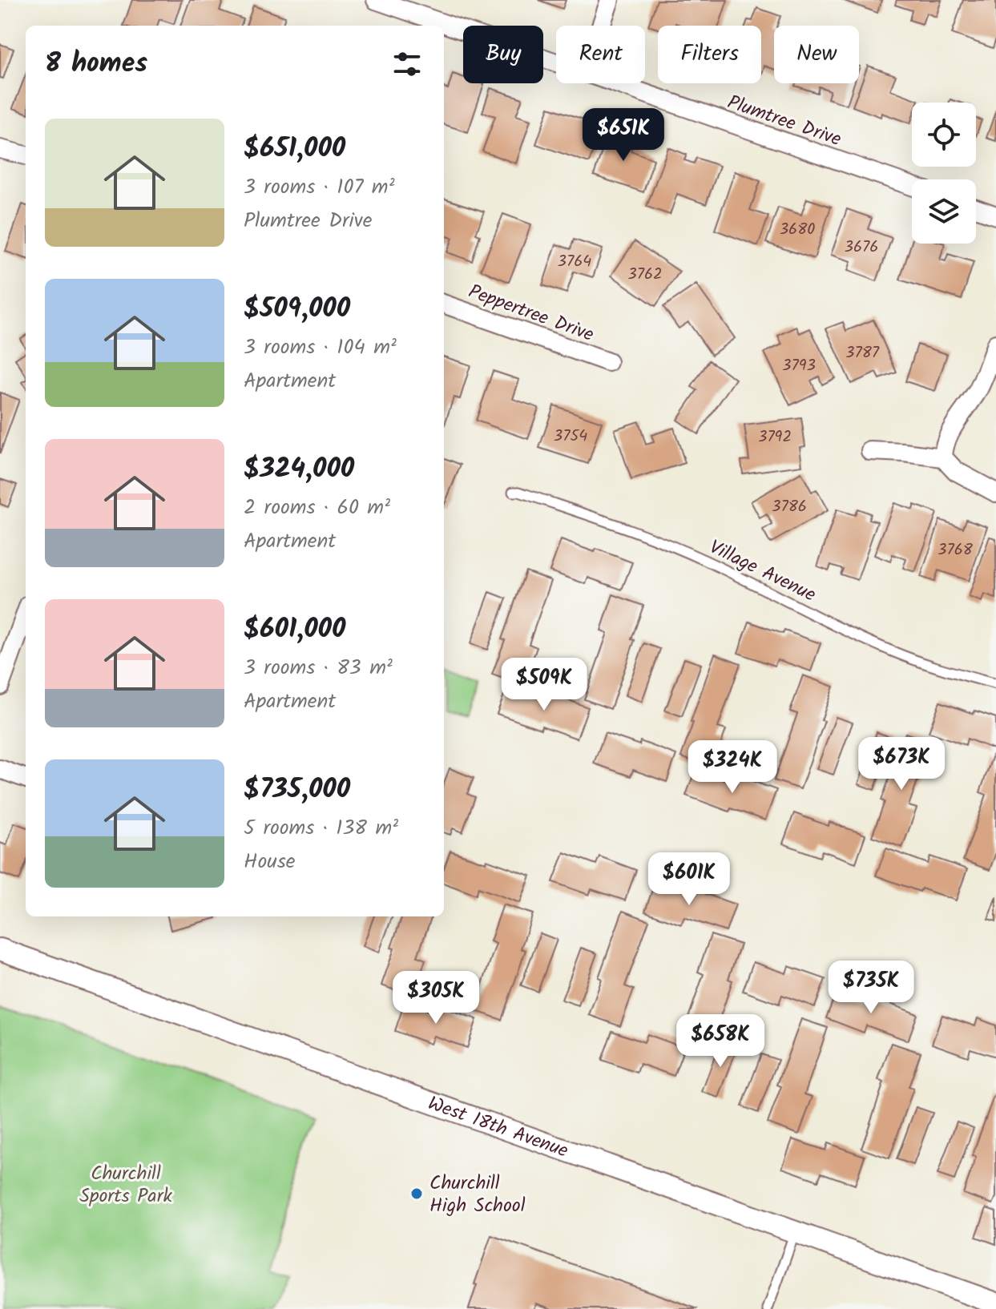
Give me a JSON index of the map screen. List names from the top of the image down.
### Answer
{
  "streets": {
    "street": ["Plumtree Drive", "Peppertree Drive", "West 18th Avenue"],
    "lane": ["Village Avenue"]
  },
  "parks": ["Churchill Sports Park"],
  "places": ["Churchill High School"],
  "house_numbers": [
    "3680",
    "3676",
    "3764",
    "3762",
    "3787",
    "3793",
    "3754",
    "3792",
    "3786",
    "3768"
  ],
  "page": {
    "chip": [
      "Buy",
      "Rent",
      "Filters",
      "New"
    ],
    "heading": "8 homes",
    "list": [
      {
        "name": "$651,000",
        "note": "3 rooms · 107 m² · Plumtree Drive"
      },
      {
        "name": "$509,000",
        "note": "3 rooms · 104 m² · Apartment"
      },
      {
        "name": "$324,000",
        "note": "2 rooms · 60 m² · Apartment"
      },
      {
        "name": "$601,000",
        "note": "3 rooms · 83 m² · Apartment"
      },
      {
        "name": "$735,000",
        "note": "5 rooms · 138 m² · House"
      }
    ],
    "price": [
      "$651K",
      "$509K",
      "$673K",
      "$324K",
      "$601K",
      "$735K",
      "$305K",
      "$658K"
    ]
  }
}
